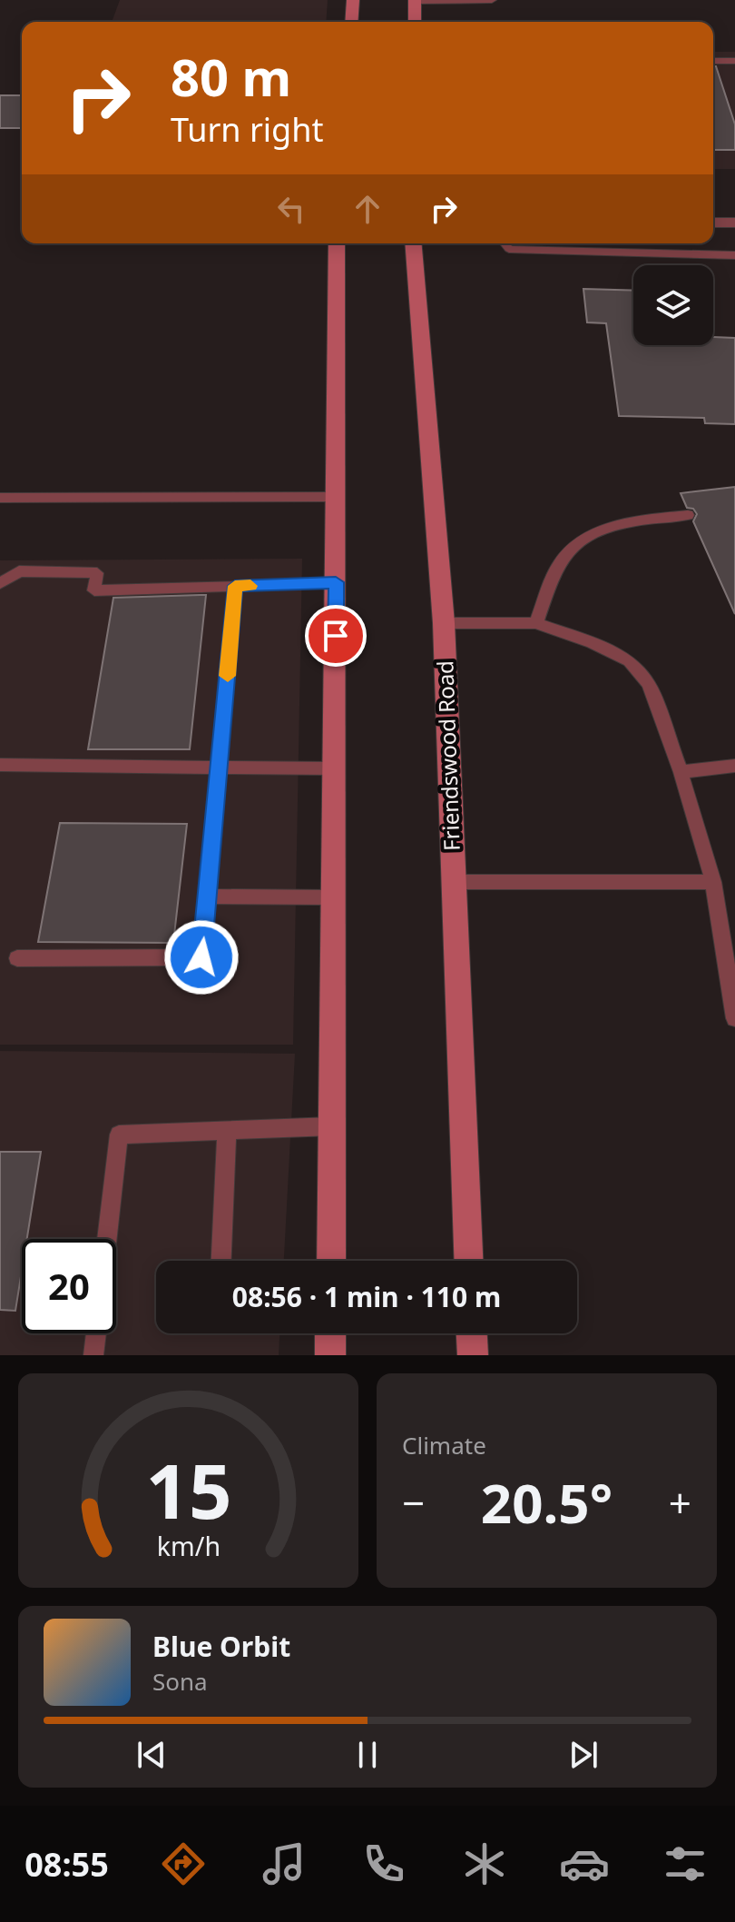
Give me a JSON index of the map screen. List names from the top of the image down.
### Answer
{
  "streets": {
    "main road": ["Friendswood Road"]
  },
  "page": {
    "turn": ["80 m", "Turn right"],
    "limit": "20",
    "trip": "08:56 · 1 min · 110 m",
    "tile": "Climate",
    "heat": ["−", "20.5°", "+"],
    "song": ["Blue Orbit", "Sona"],
    "tabs": "08:55",
    "gauge": ["15", "km/h"]
  }
}
